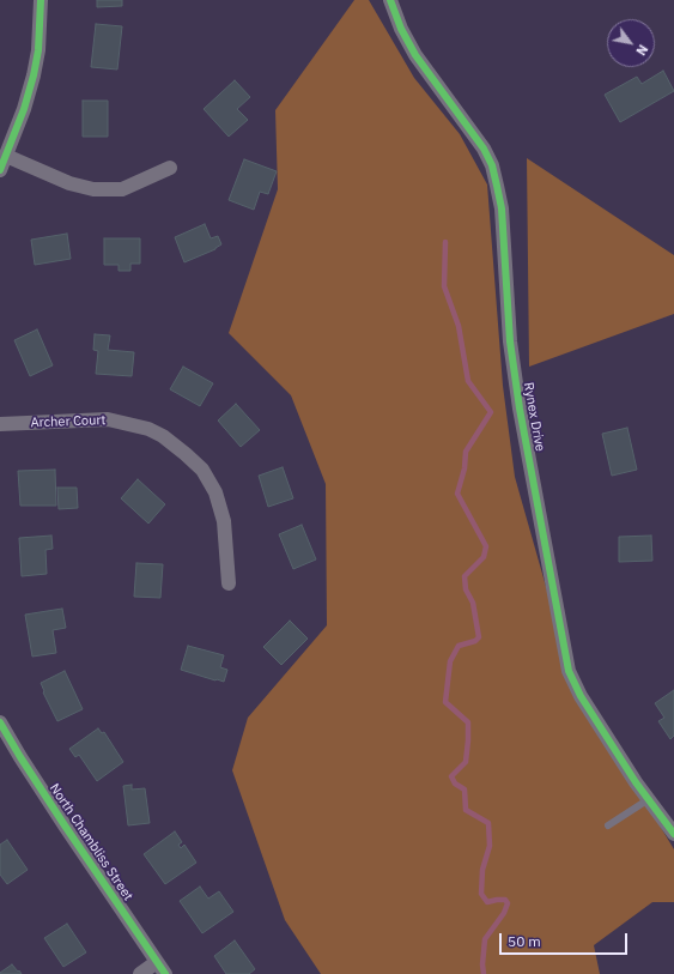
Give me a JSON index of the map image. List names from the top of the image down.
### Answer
{
  "streets": {
    "street": ["Rynex Drive", "Archer Court", "North Chambliss Street"]
  },
  "scale_bar": "50 m",
  "north": "bottom right"
}
